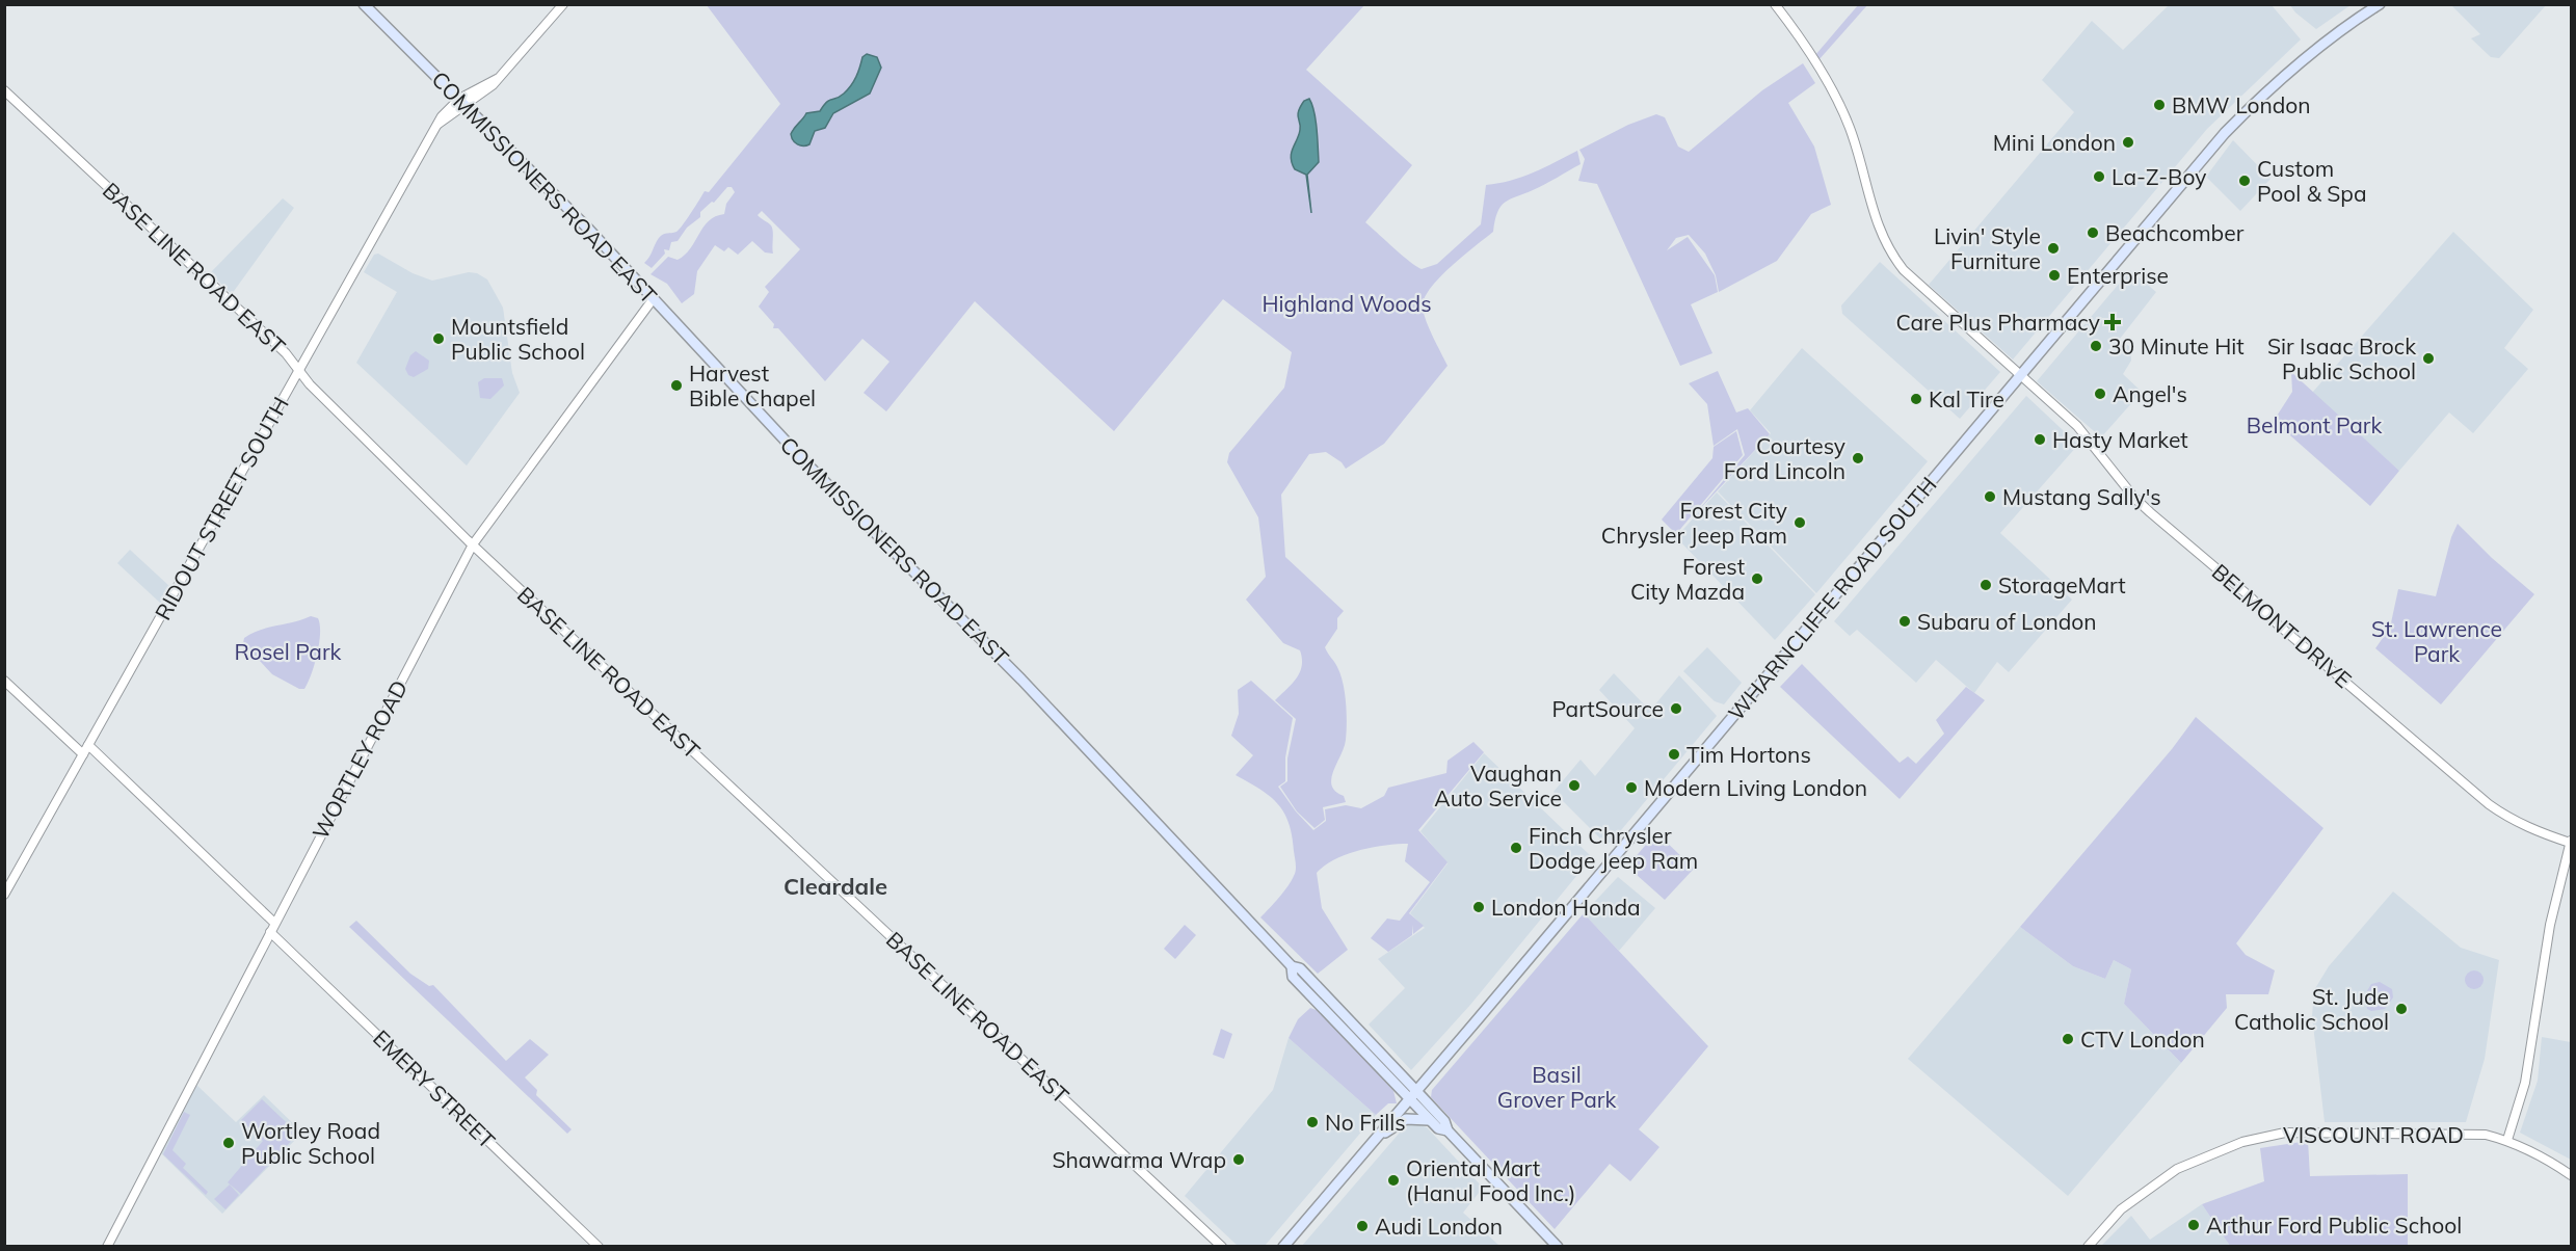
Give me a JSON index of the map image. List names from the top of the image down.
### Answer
{
  "streets": {
    "main road": ["COMMISSIONERS ROAD EAST", "WHARNCLIFFE ROAD SOUTH"],
    "street": [
      "BASE LINE ROAD EAST",
      "RIDOUT STREET SOUTH",
      "BELMONT DRIVE",
      "WORTLEY ROAD",
      "EMERY STREET",
      "VISCOUNT ROAD"
    ]
  },
  "crossings": [
    ["COMMISSIONERS ROAD EAST", "RIDOUT STREET SOUTH"],
    ["COMMISSIONERS ROAD EAST", "WHARNCLIFFE ROAD SOUTH"],
    ["COMMISSIONERS ROAD EAST", "WORTLEY ROAD"],
    ["BASE LINE ROAD EAST", "RIDOUT STREET SOUTH"],
    ["BASE LINE ROAD EAST", "WORTLEY ROAD"],
    ["WHARNCLIFFE ROAD SOUTH", "BELMONT DRIVE"],
    ["WORTLEY ROAD", "EMERY STREET"]
  ],
  "districts": ["Cleardale"],
  "parks": [
    "Highland Woods",
    "Belmont Park",
    "St. Lawrence Park",
    "Rosel Park",
    "Basil Grover Park"
  ],
  "places": {
    "other": [
      "BMW London",
      "Mini London",
      "La-Z-Boy",
      "Custom Pool & Spa",
      "Beachcomber",
      "Livin' Style Furniture",
      "Enterprise",
      "Mountsfield Public School",
      "30 Minute Hit",
      "Sir Isaac Brock Public School",
      "Harvest Bible Chapel",
      "Angel's",
      "Kal Tire",
      "Hasty Market",
      "Courtesy Ford Lincoln",
      "Mustang Sally's",
      "Forest City Chrysler Jeep Ram",
      "Forest City Mazda",
      "StorageMart",
      "Subaru of London",
      "PartSource",
      "Tim Hortons",
      "Vaughan Auto Service",
      "Modern Living London",
      "Finch Chrysler Dodge Jeep Ram",
      "London Honda",
      "St. Jude Catholic School",
      "CTV London",
      "No Frills",
      "Wortley Road Public School",
      "Shawarma Wrap",
      "Oriental Mart (Hanul Food Inc.)",
      "Arthur Ford Public School",
      "Audi London"
    ],
    "health": ["Care Plus Pharmacy"]
  }
}
